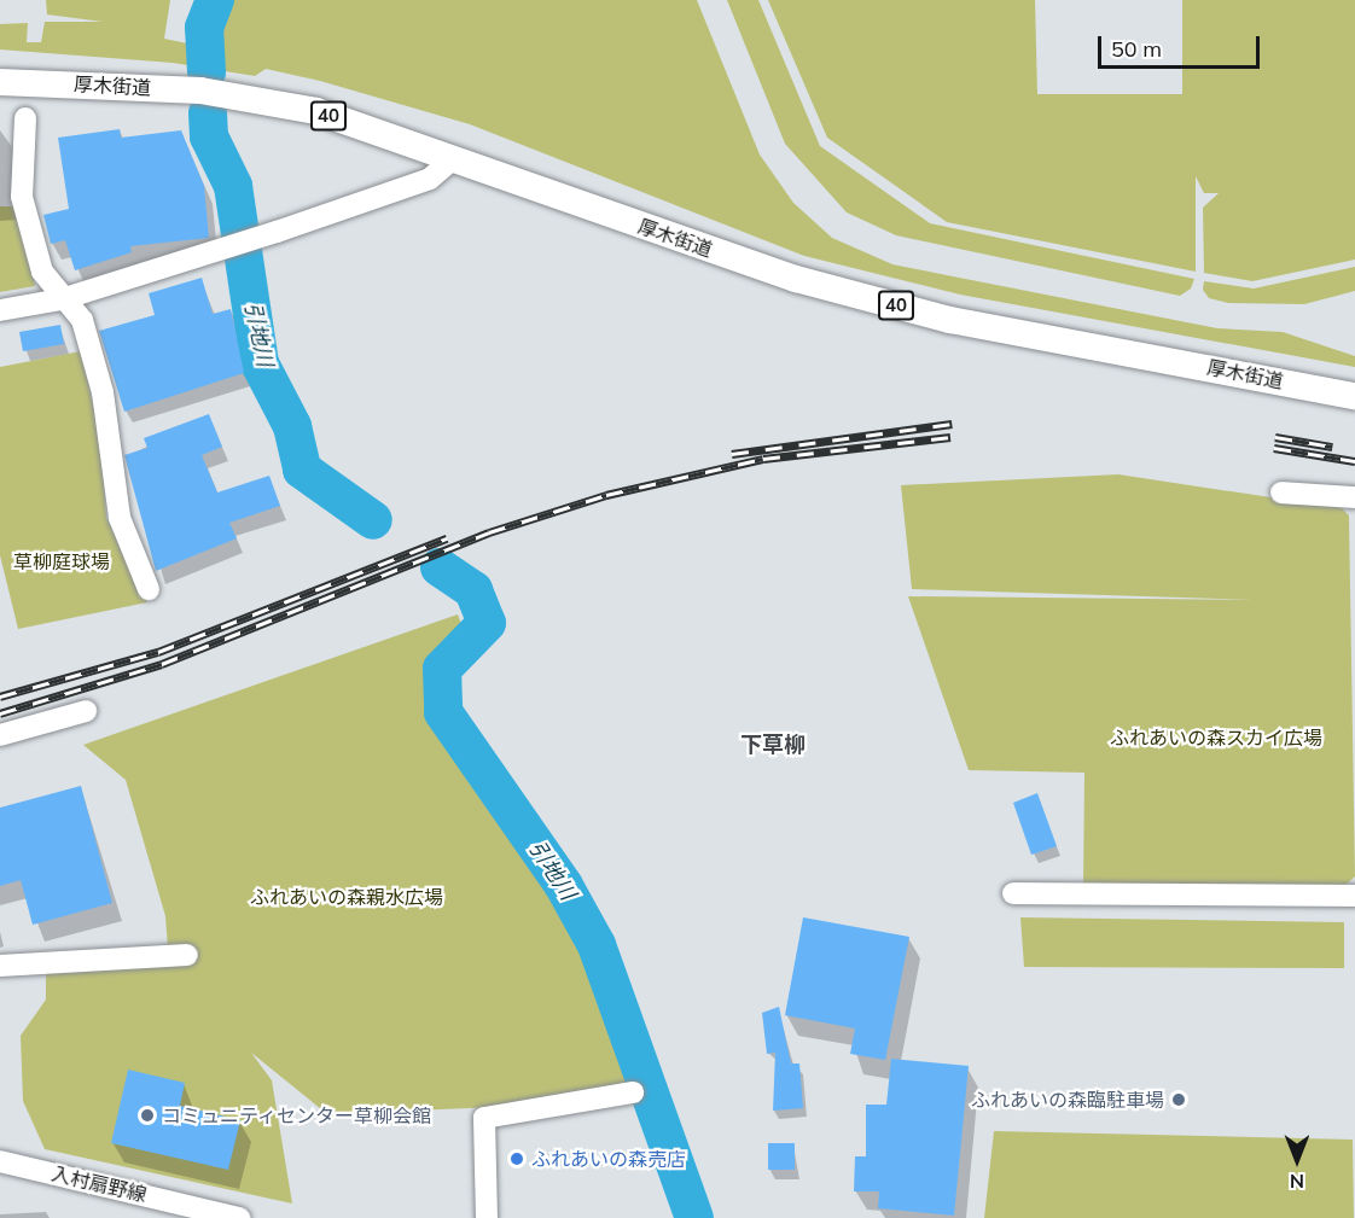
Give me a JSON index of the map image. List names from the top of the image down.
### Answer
{
  "streets": {
    "main road": ["厚木街道", "40"],
    "street": ["入村扇野線"]
  },
  "districts": ["下草柳"],
  "water": ["引地川"],
  "parks": ["草柳庭球場", "ふれあいの森スカイ広場", "ふれあいの森親水広場"],
  "places": ["ふれあいの森臨駐車場", "コミュニティセンター草柳会館", "ふれあいの森売店"],
  "scale_bar": "50 m",
  "north": "bottom"
}
